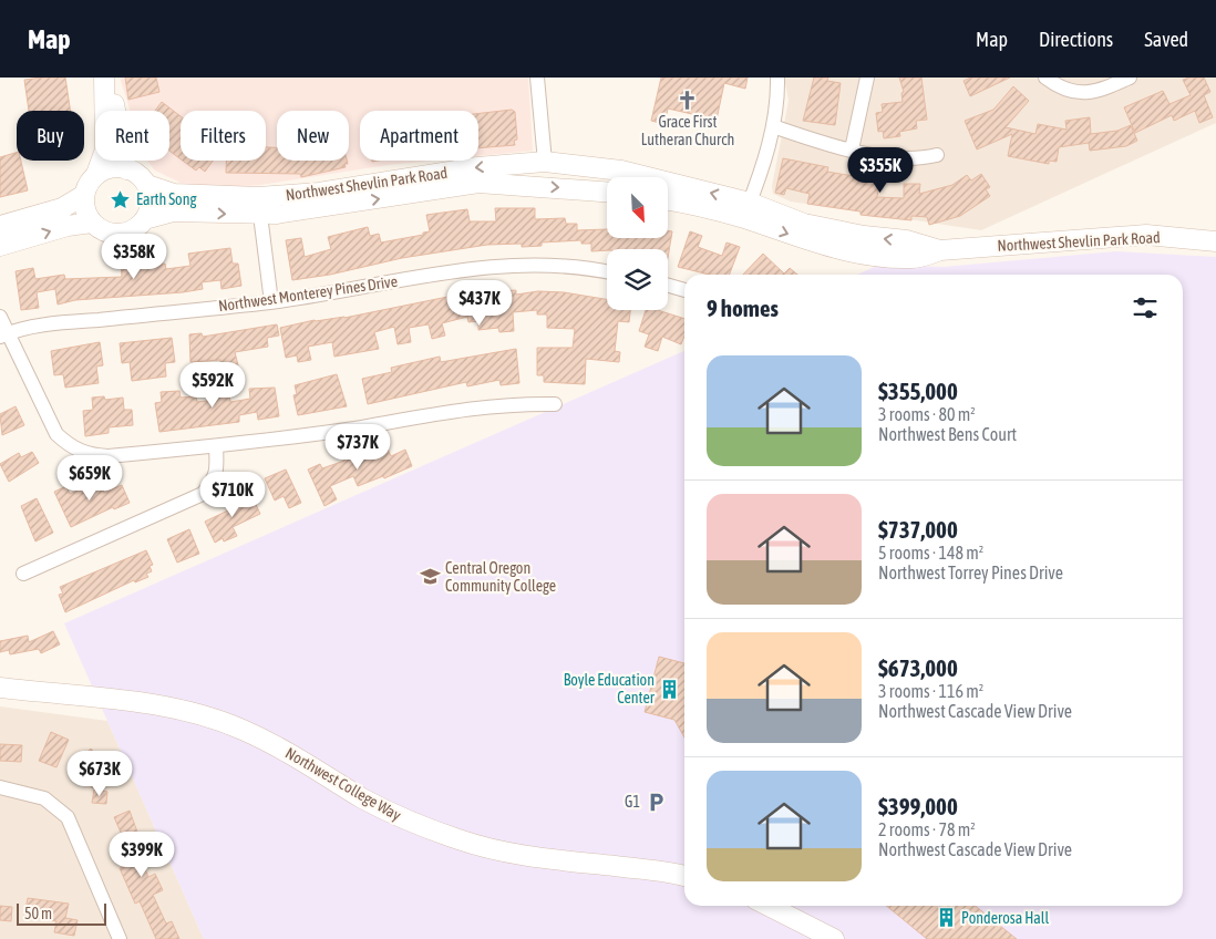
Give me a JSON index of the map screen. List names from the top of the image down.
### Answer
{
  "streets": {
    "main road": ["Northwest Shevlin Park Road", "Northwest College Way"],
    "street": ["Northwest Monterey Pines Drive"]
  },
  "places": {
    "church": ["Grace First Lutheran Church"],
    "place": ["Earth Song"],
    "school or university": ["Central Oregon Community College"],
    "building": ["Boyle Education Center", "Ponderosa Hall"],
    "parking": ["G1"]
  },
  "scale_bar": "50 m",
  "north": "bottom right",
  "page": {
    "header": "Map",
    "nav": ["Map", "Directions", "Saved"],
    "chip": [
      "Buy",
      "Rent",
      "Filters",
      "New",
      "Apartment"
    ],
    "price": [
      "$355K",
      "$358K",
      "$437K",
      "$592K",
      "$737K",
      "$659K",
      "$710K",
      "$673K",
      "$399K"
    ],
    "heading": "9 homes",
    "list": [
      {
        "name": "$355,000",
        "note": "3 rooms · 80 m² · Northwest Bens Court"
      },
      {
        "name": "$737,000",
        "note": "5 rooms · 148 m² · Northwest Torrey Pines Drive"
      },
      {
        "name": "$673,000",
        "note": "3 rooms · 116 m² · Northwest Cascade View Drive"
      },
      {
        "name": "$399,000",
        "note": "2 rooms · 78 m² · Northwest Cascade View Drive"
      }
    ],
    "scale": "50 m"
  }
}
